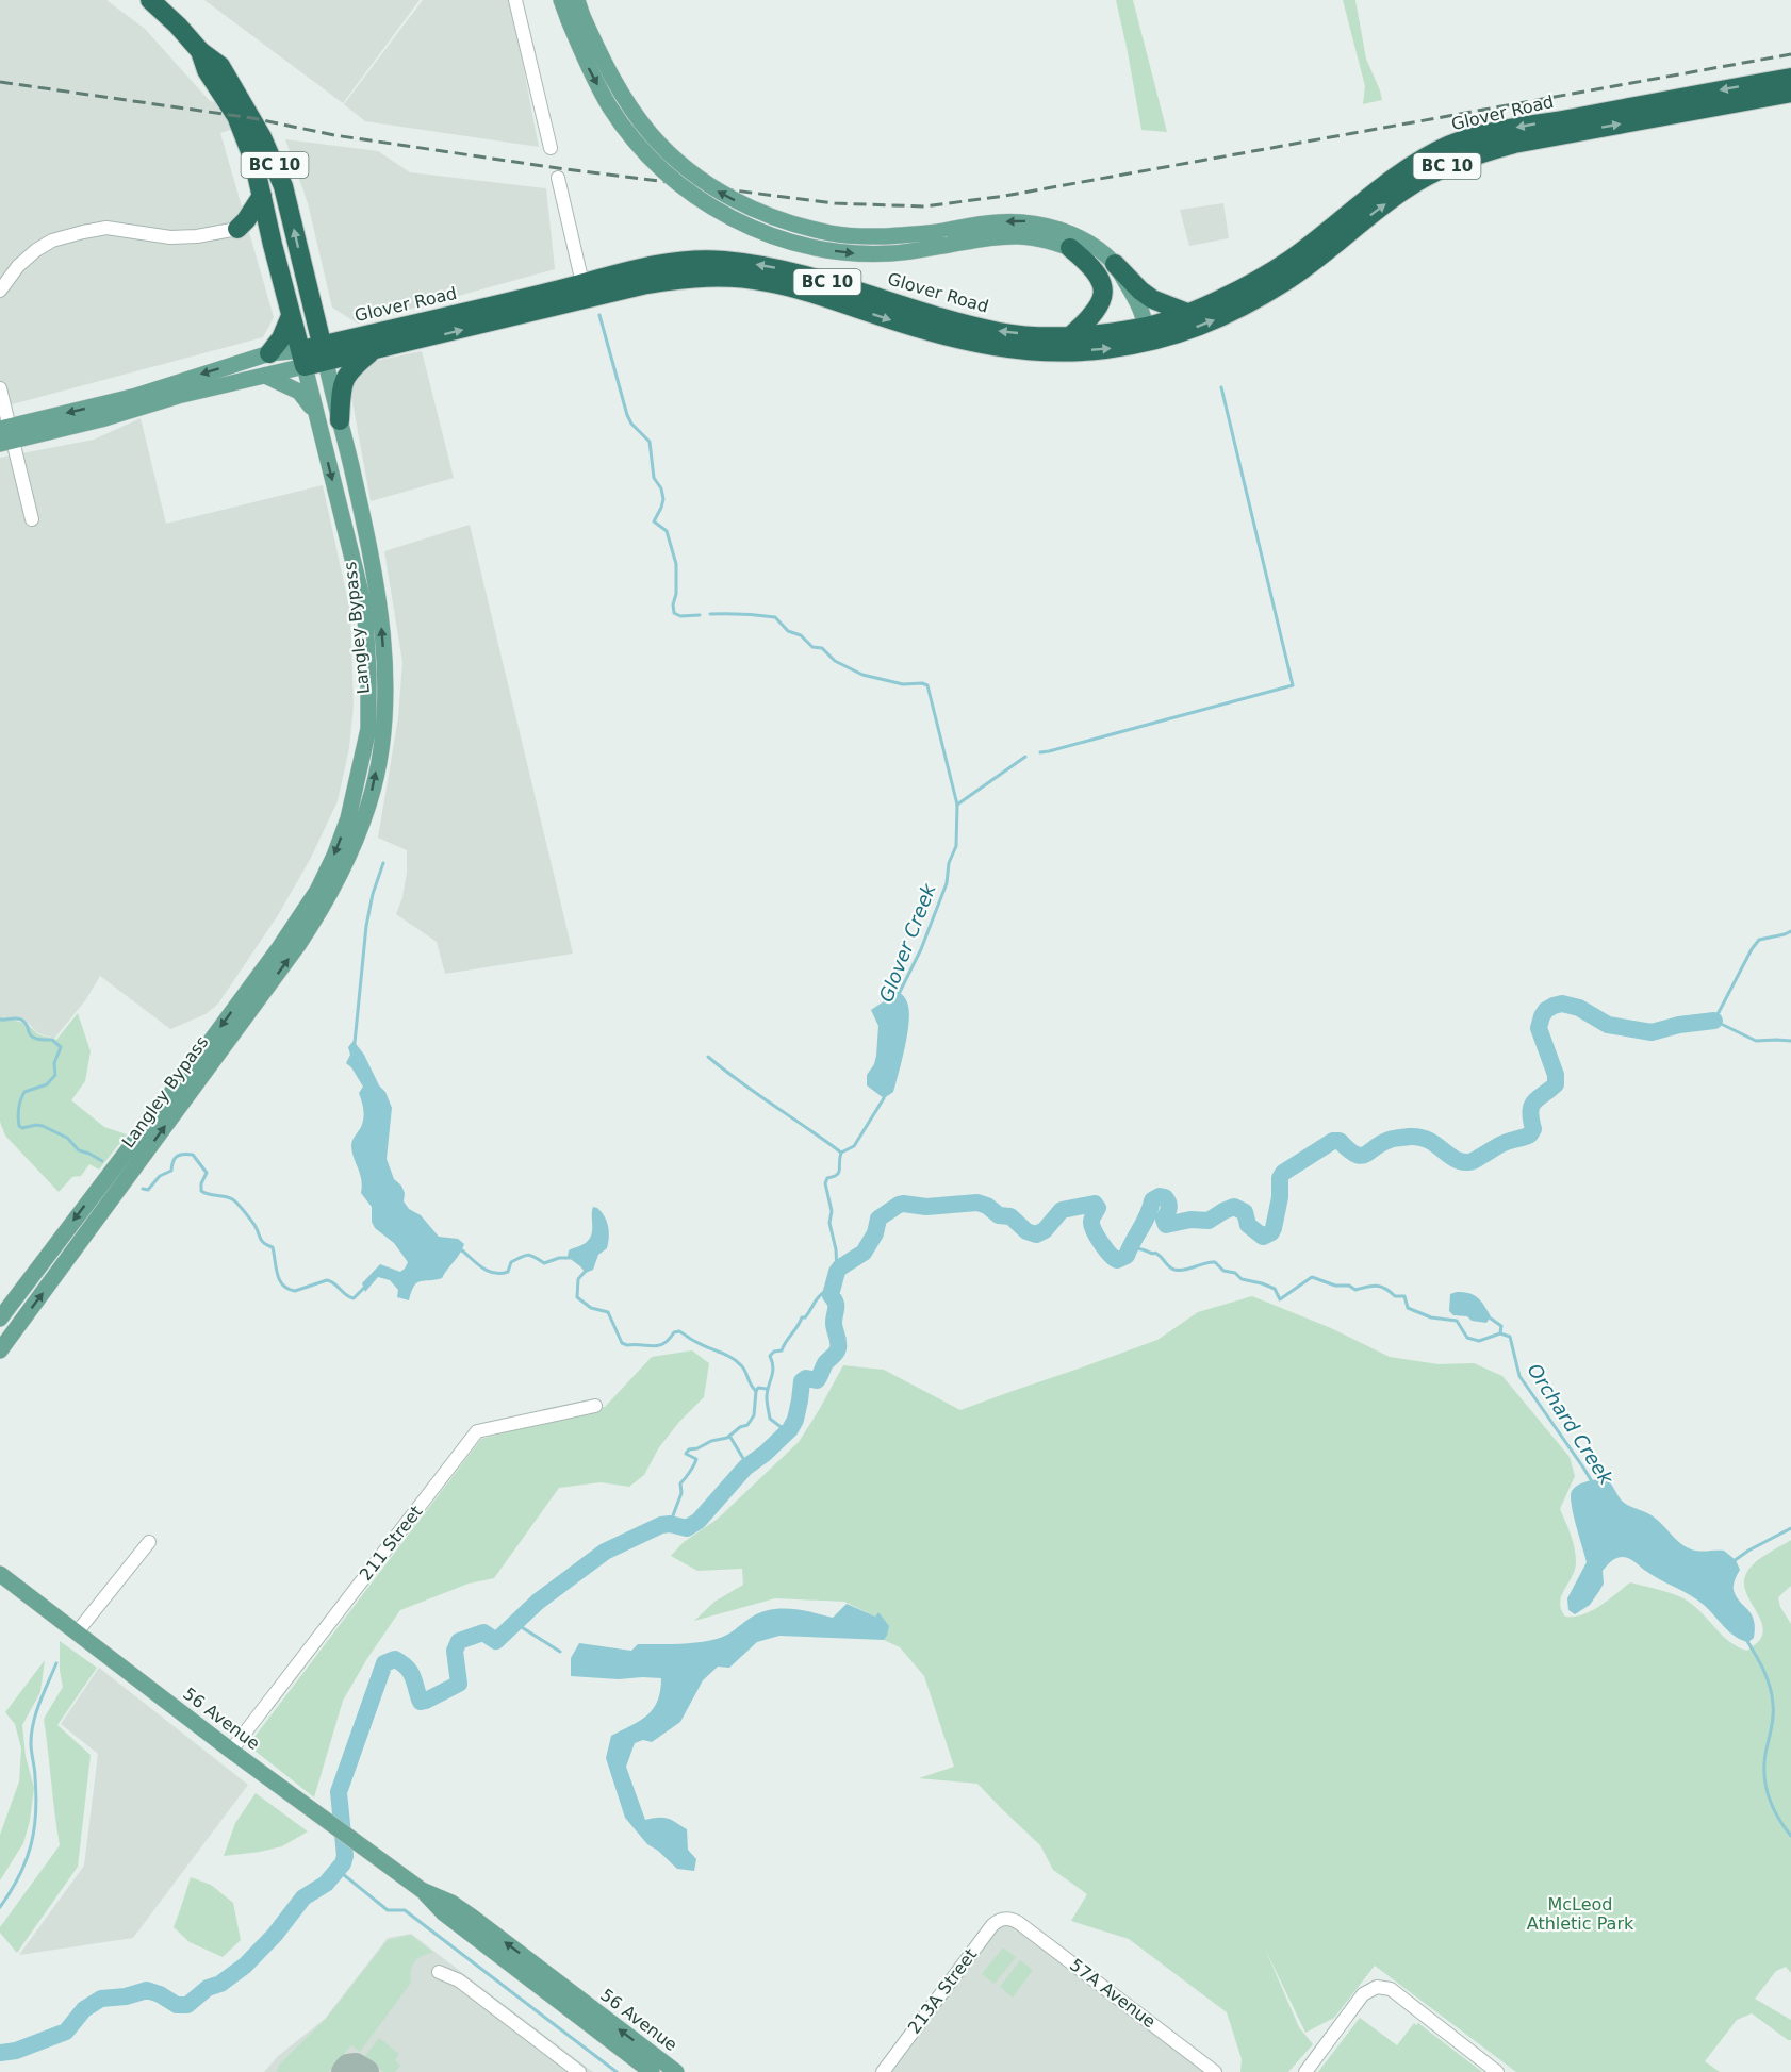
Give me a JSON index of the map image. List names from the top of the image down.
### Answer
{
  "streets": {
    "highway": ["Glover Road", "BC 10", "Langley Bypass"],
    "main road": ["56 Avenue"],
    "street": ["211 Street", "213A Street", "57A Avenue"]
  },
  "crossings": [
    ["Glover Road", "Langley Bypass"],
    ["211 Street", "56 Avenue"],
    ["213A Street", "57A Avenue"]
  ],
  "water": ["Glover Creek", "Orchard Creek"],
  "parks": ["McLeod Athletic Park"]
}
